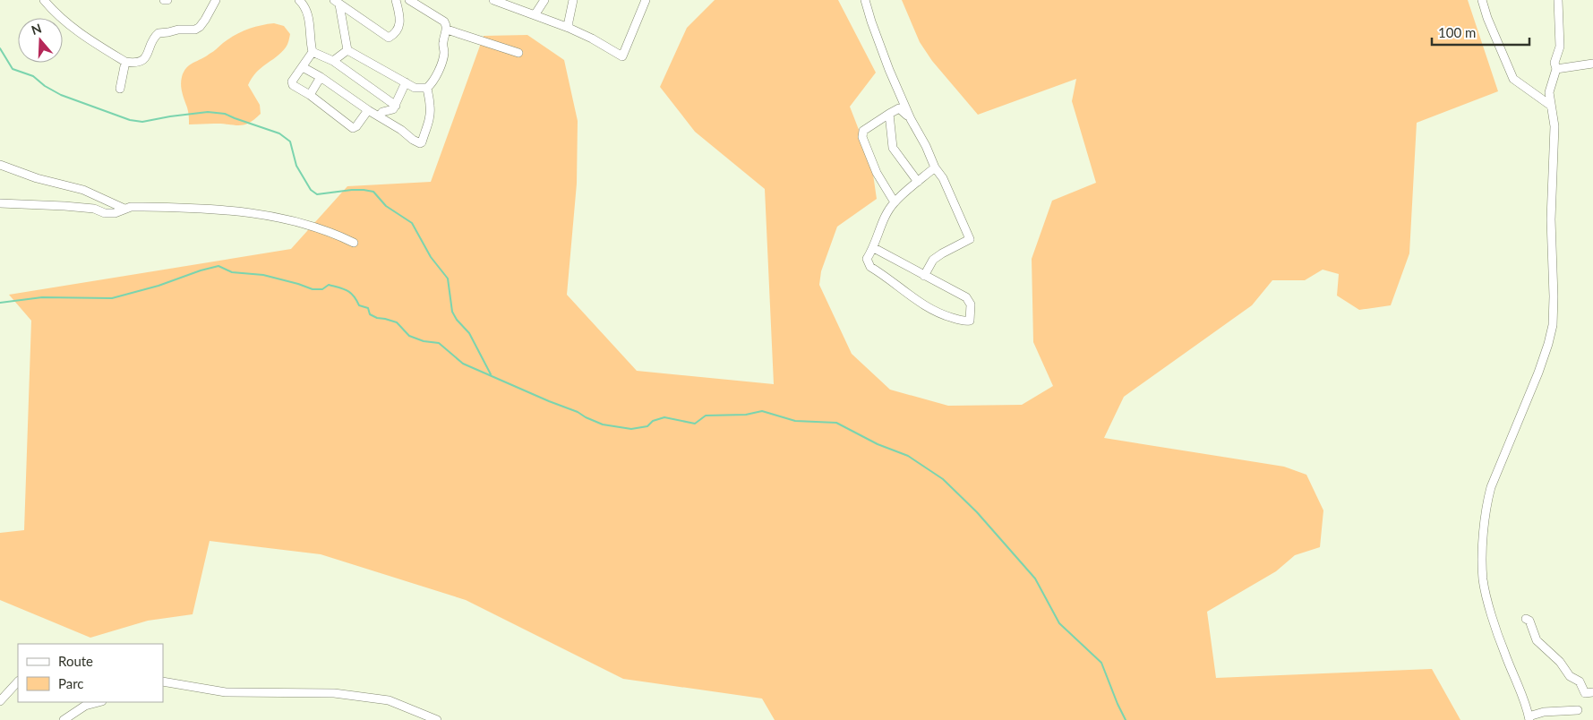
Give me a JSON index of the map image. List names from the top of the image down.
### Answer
{
  "legend": ["Route", "Parc"],
  "scale_bar": "100 m",
  "north": "top"
}
